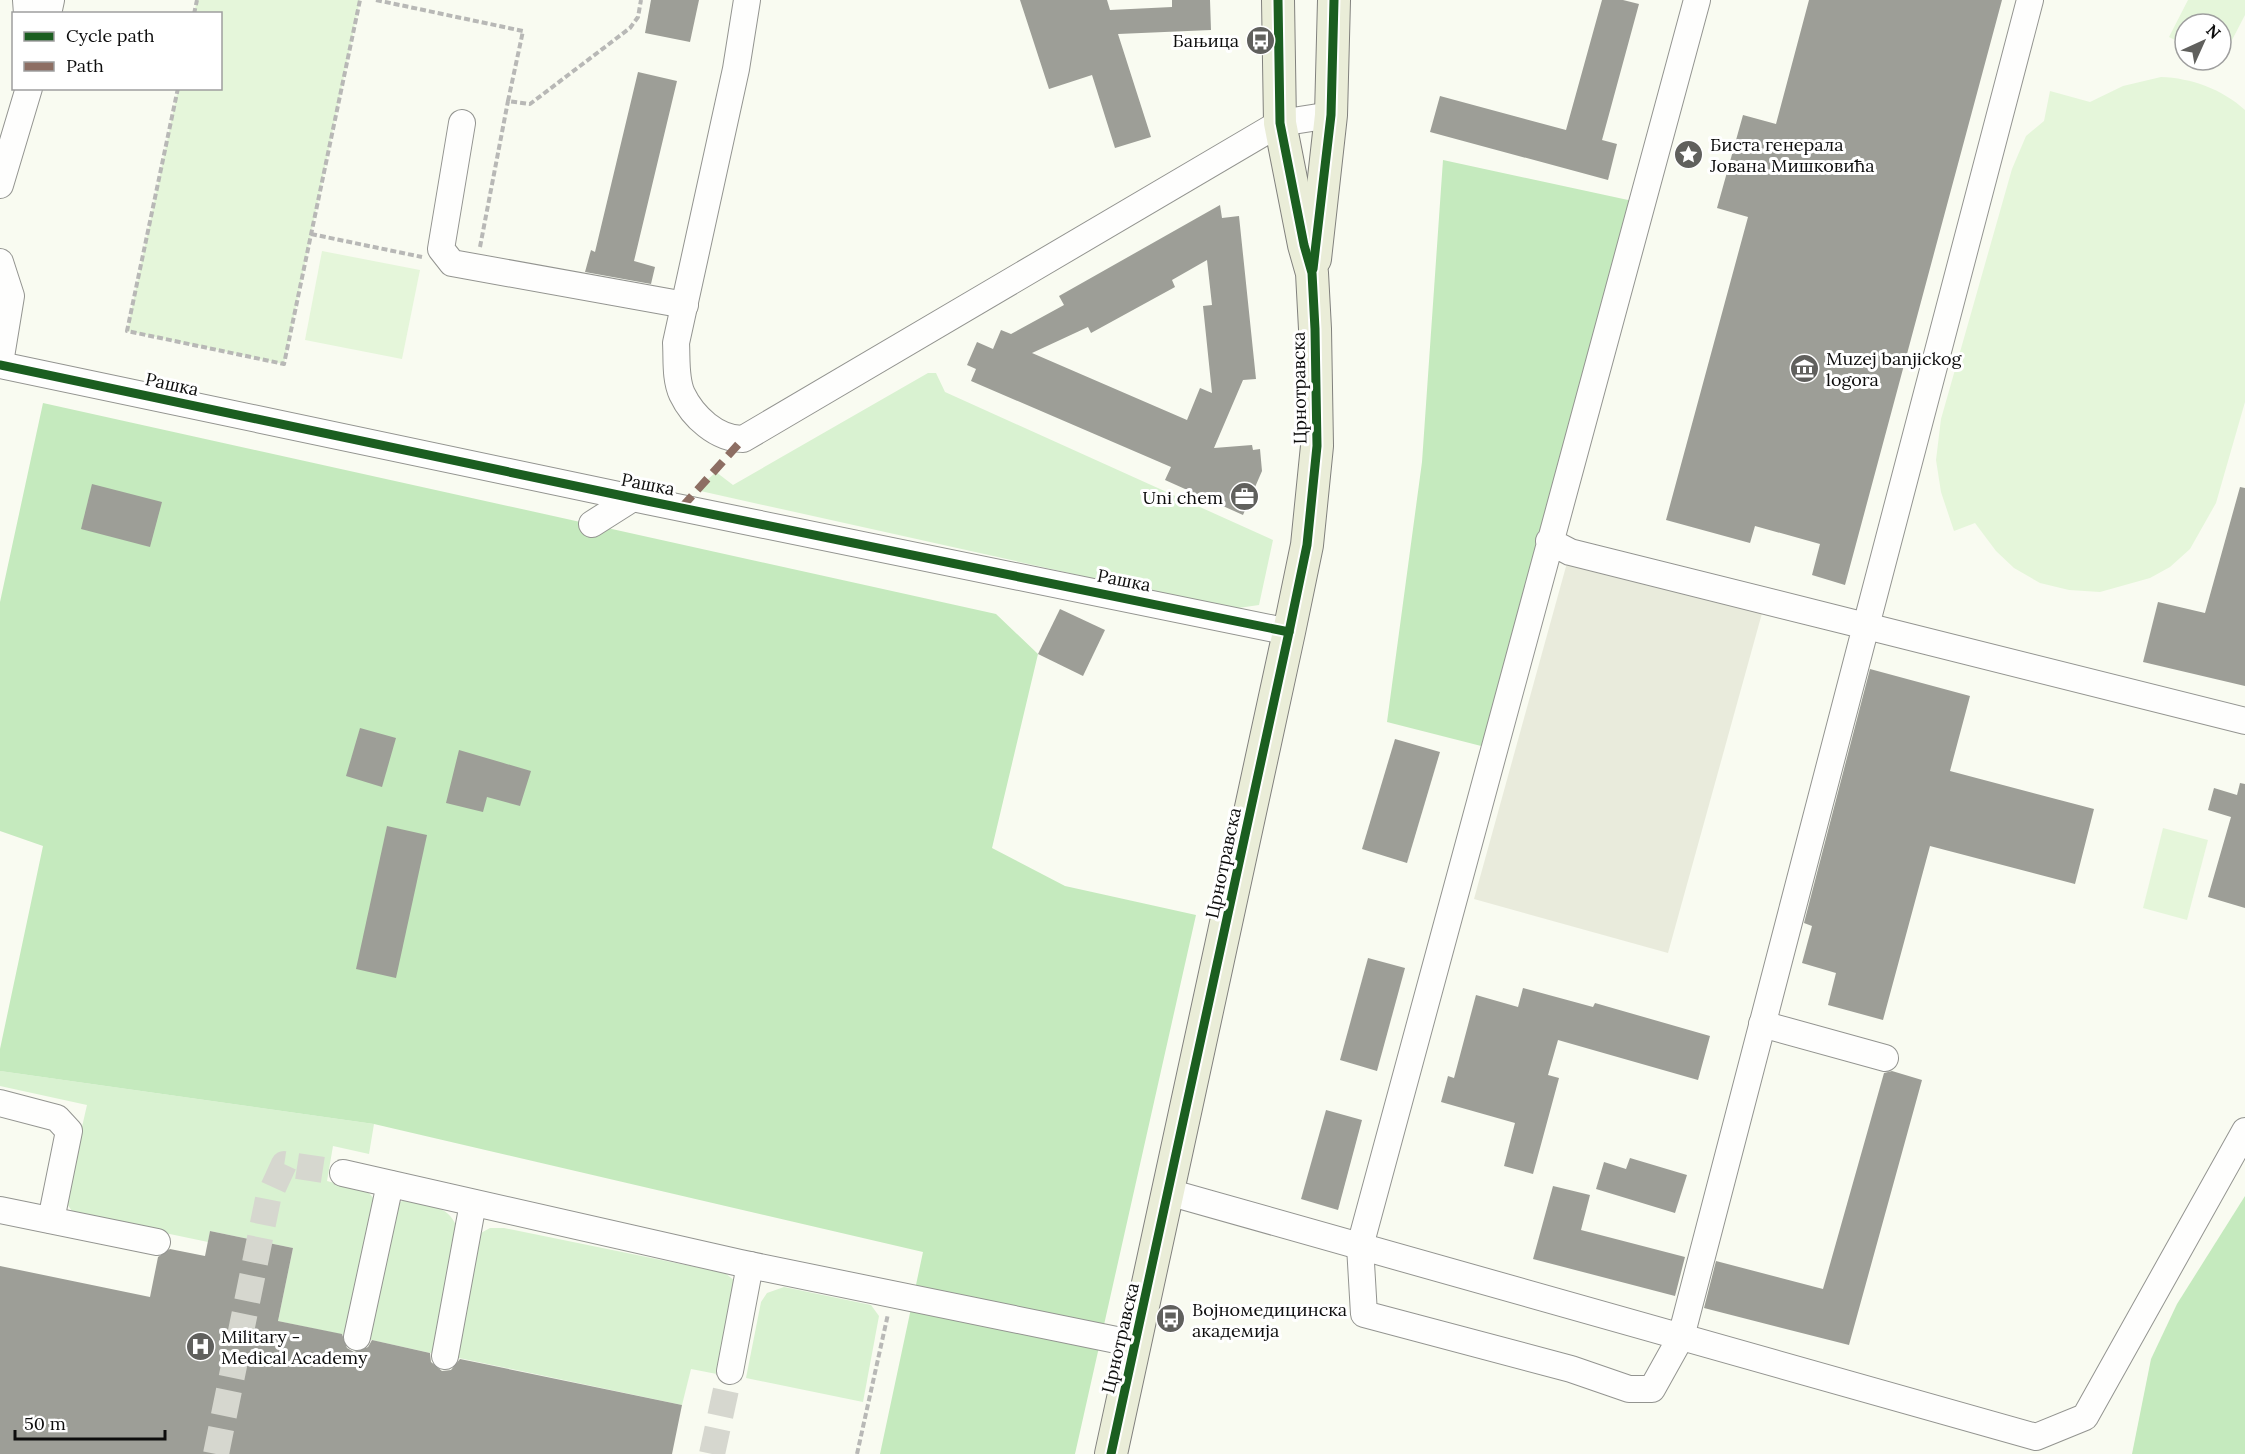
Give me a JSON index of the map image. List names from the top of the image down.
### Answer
{
  "streets": {
    "main road": ["Црнотравска"],
    "street": ["Рашка"]
  },
  "crossings": [
    ["Рашка", "Црнотравска"]
  ],
  "places": {
    "bus stop": ["Бањица", "Војномедицинска академија"],
    "place": ["Биста генерала Јована Мишковића"],
    "museum": ["Muzej banjickog logora"],
    "office": ["Uni chem"],
    "hospital": ["Military - Medical Academy"]
  },
  "legend": ["Cycle path", "Path"],
  "scale_bar": "50 m",
  "north": "top right"
}
